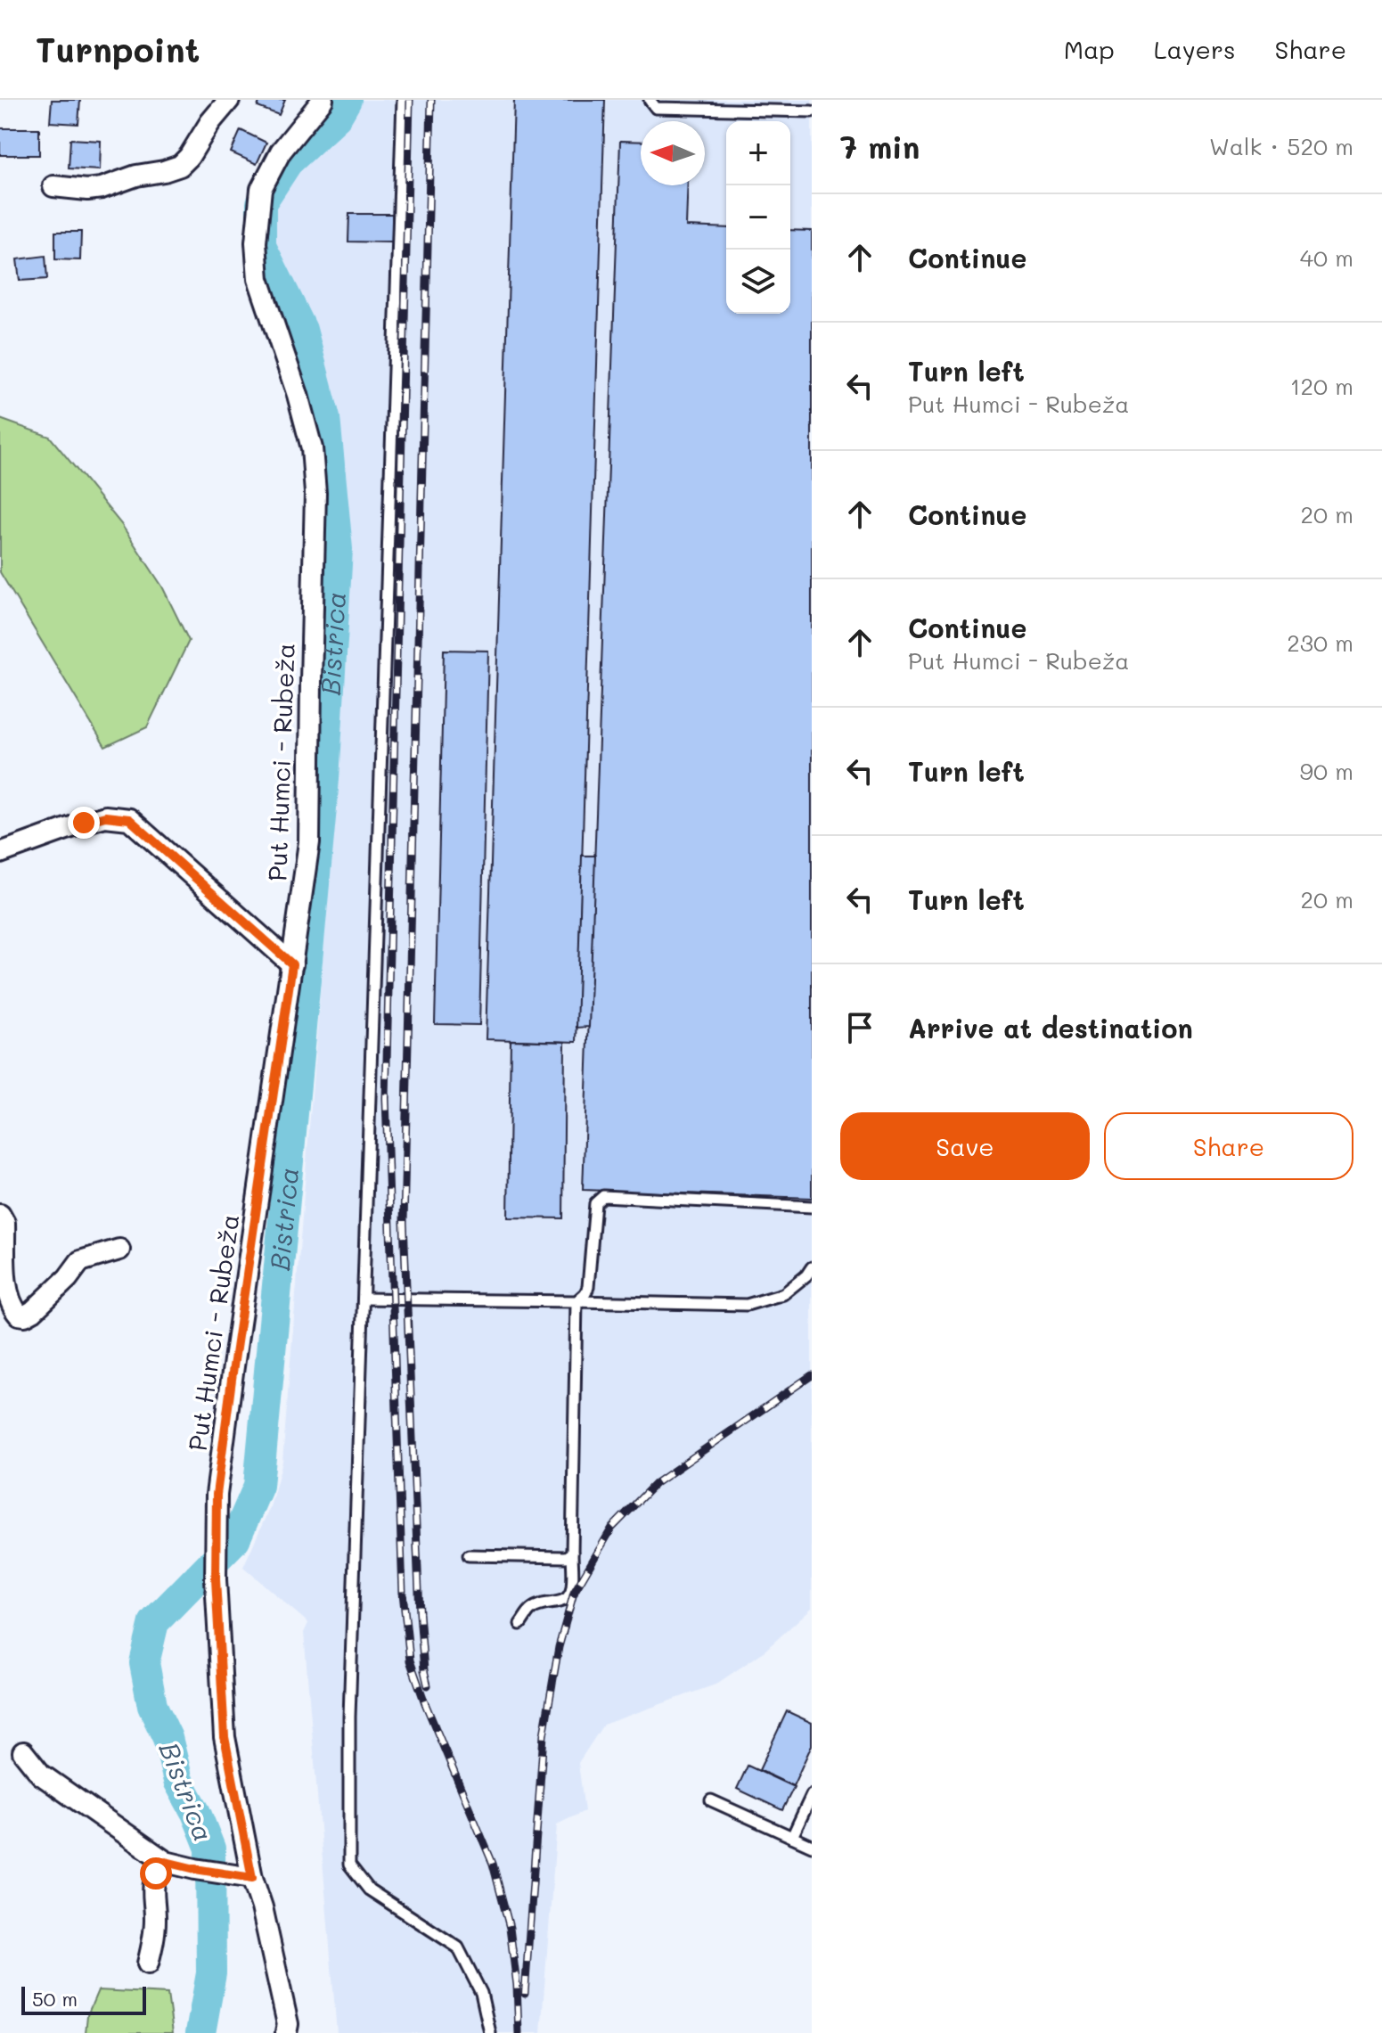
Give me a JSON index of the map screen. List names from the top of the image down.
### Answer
{
  "streets": {
    "street": ["Put Humci - Rubeža"]
  },
  "water": ["Bistrica"],
  "scale_bar": "50 m",
  "north": "left",
  "page": {
    "header": "Turnpoint",
    "nav": ["Map", "Layers", "Share"],
    "heading": ["7 min", "Walk · 520 m"],
    "map_buttons": ["+", "−"],
    "list": [
      ["Continue", "40 m"],
      ["Turn left", "Put Humci - Rubeža", "120 m"],
      ["Continue", "20 m"],
      ["Continue", "Put Humci - Rubeža", "230 m"],
      ["Turn left", "90 m"],
      ["Turn left", "20 m"],
      "Arrive at destination"
    ],
    "buttons": ["Save", "Share"],
    "scale": "50 m"
  }
}
